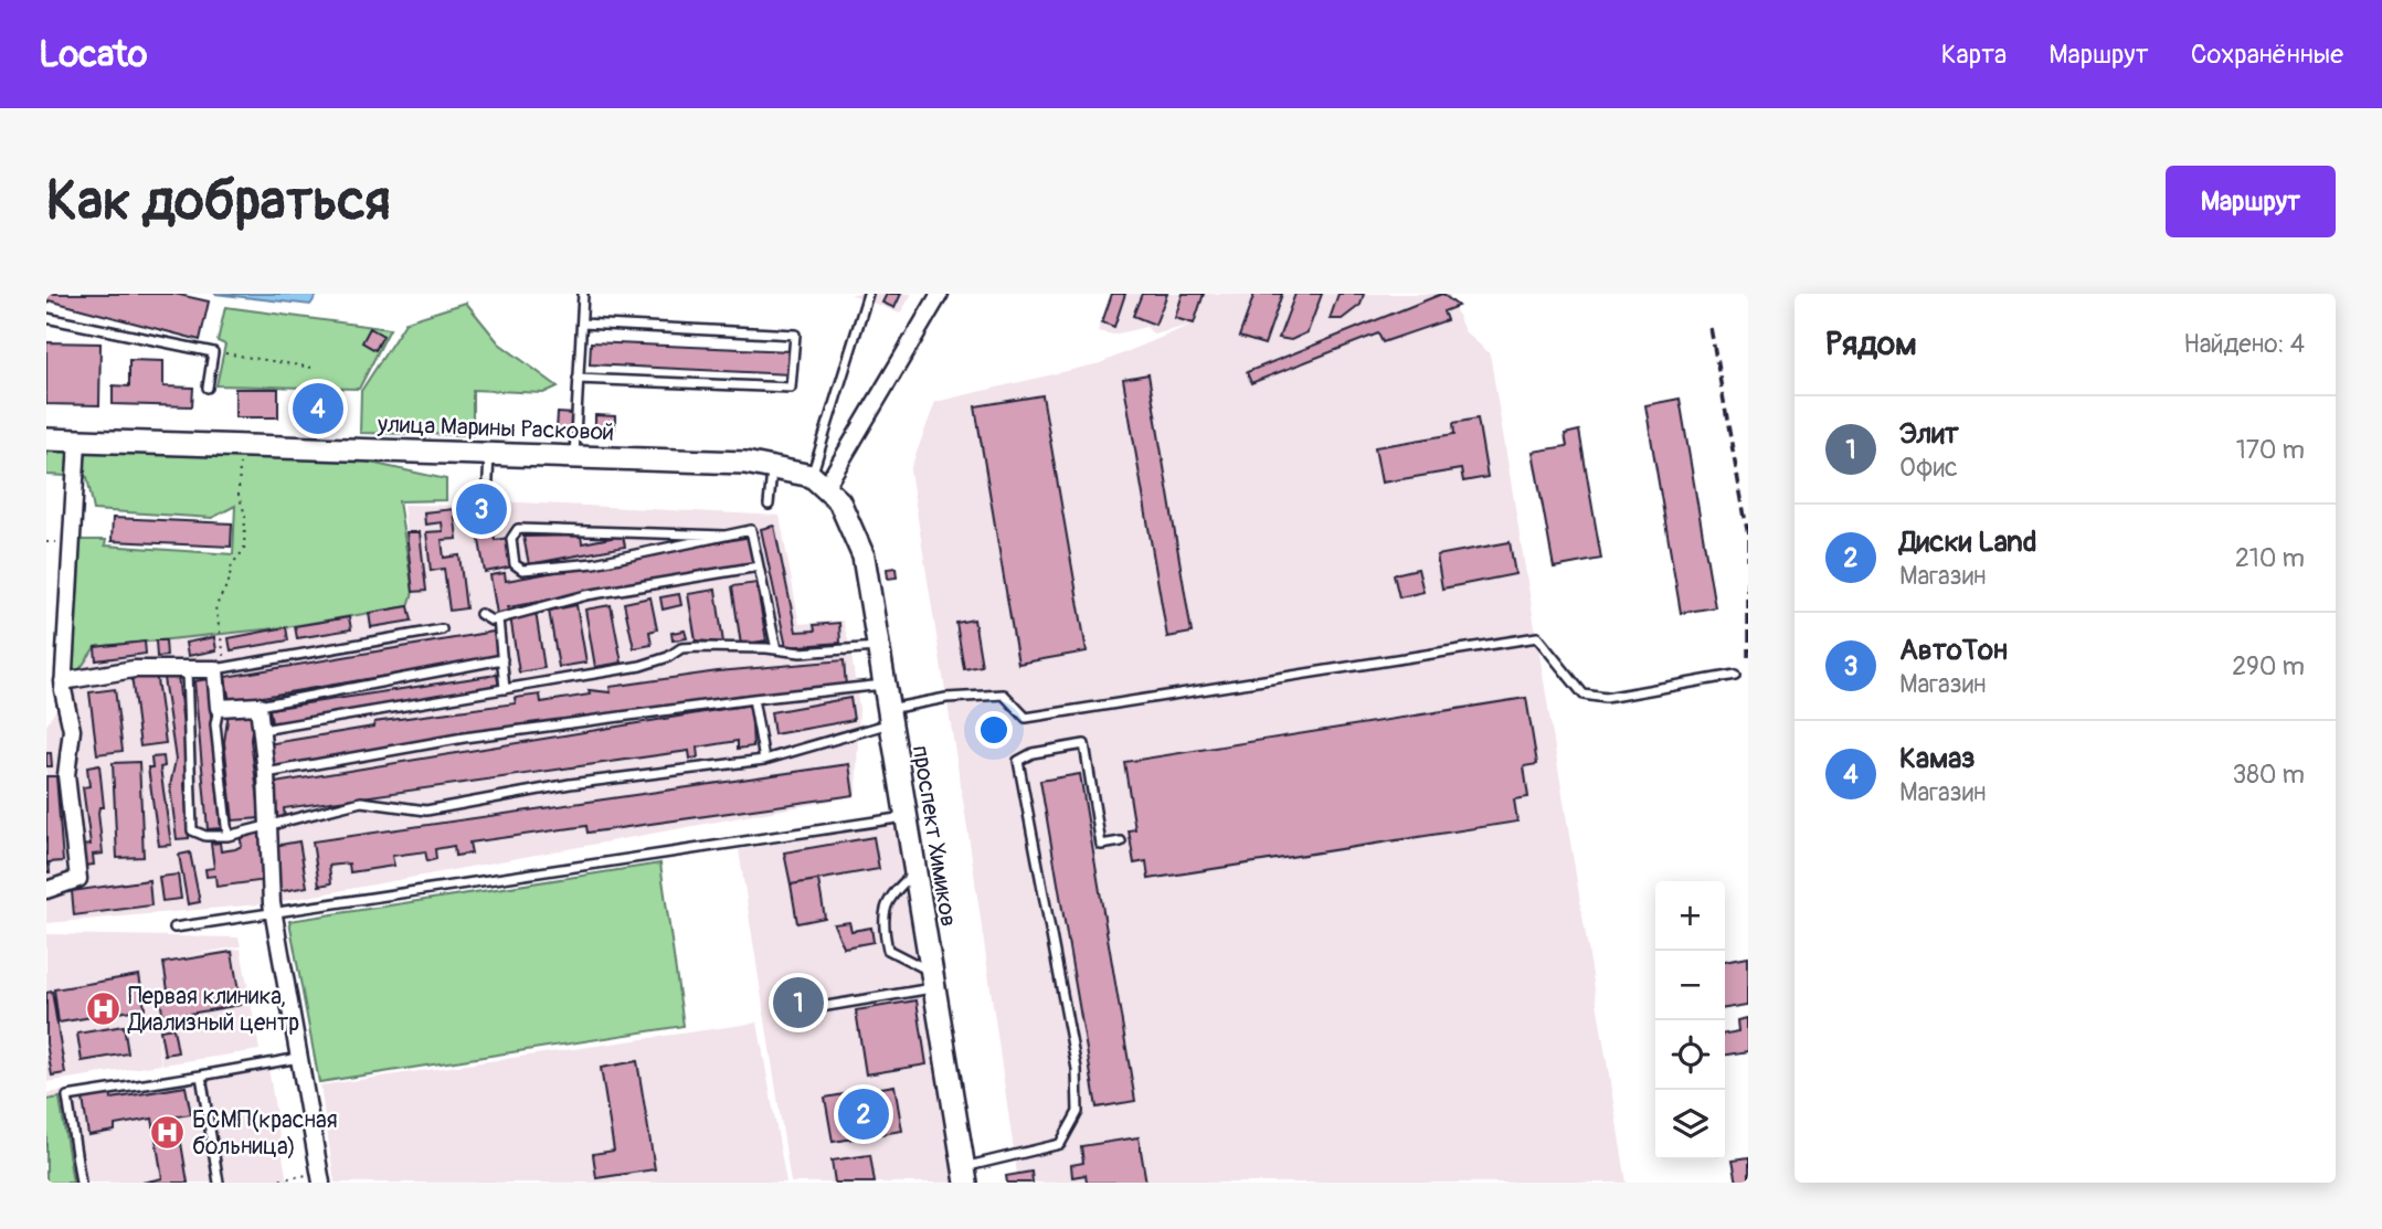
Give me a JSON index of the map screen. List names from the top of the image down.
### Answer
{
  "streets": {
    "main road": ["улица Марины Расковой", "проспект Химиков"]
  },
  "crossings": [
    ["улица Марины Расковой", "проспект Химиков"]
  ],
  "places": {
    "hospital": ["Первая клиника, Диализный центр", "БСМП(красная больница)"]
  },
  "page": {
    "header": "Locato",
    "nav": ["Карта", "Маршрут", "Сохранённые"],
    "buttons": "Маршрут",
    "title": "Как добраться",
    "heading": ["Рядом", "Найдено: 4"],
    "pins": [
      "4",
      "3",
      "1",
      "2"
    ],
    "list": [
      {
        "mark": "1",
        "name": "Элит",
        "note": "Офис",
        "value": "170 m"
      },
      {
        "mark": "2",
        "name": "Диски Land",
        "note": "Магазин",
        "value": "210 m"
      },
      {
        "mark": "3",
        "name": "АвтоТон",
        "note": "Магазин",
        "value": "290 m"
      },
      {
        "mark": "4",
        "name": "Камаз",
        "note": "Магазин",
        "value": "380 m"
      }
    ],
    "map_buttons": ["+", "−"]
  }
}
